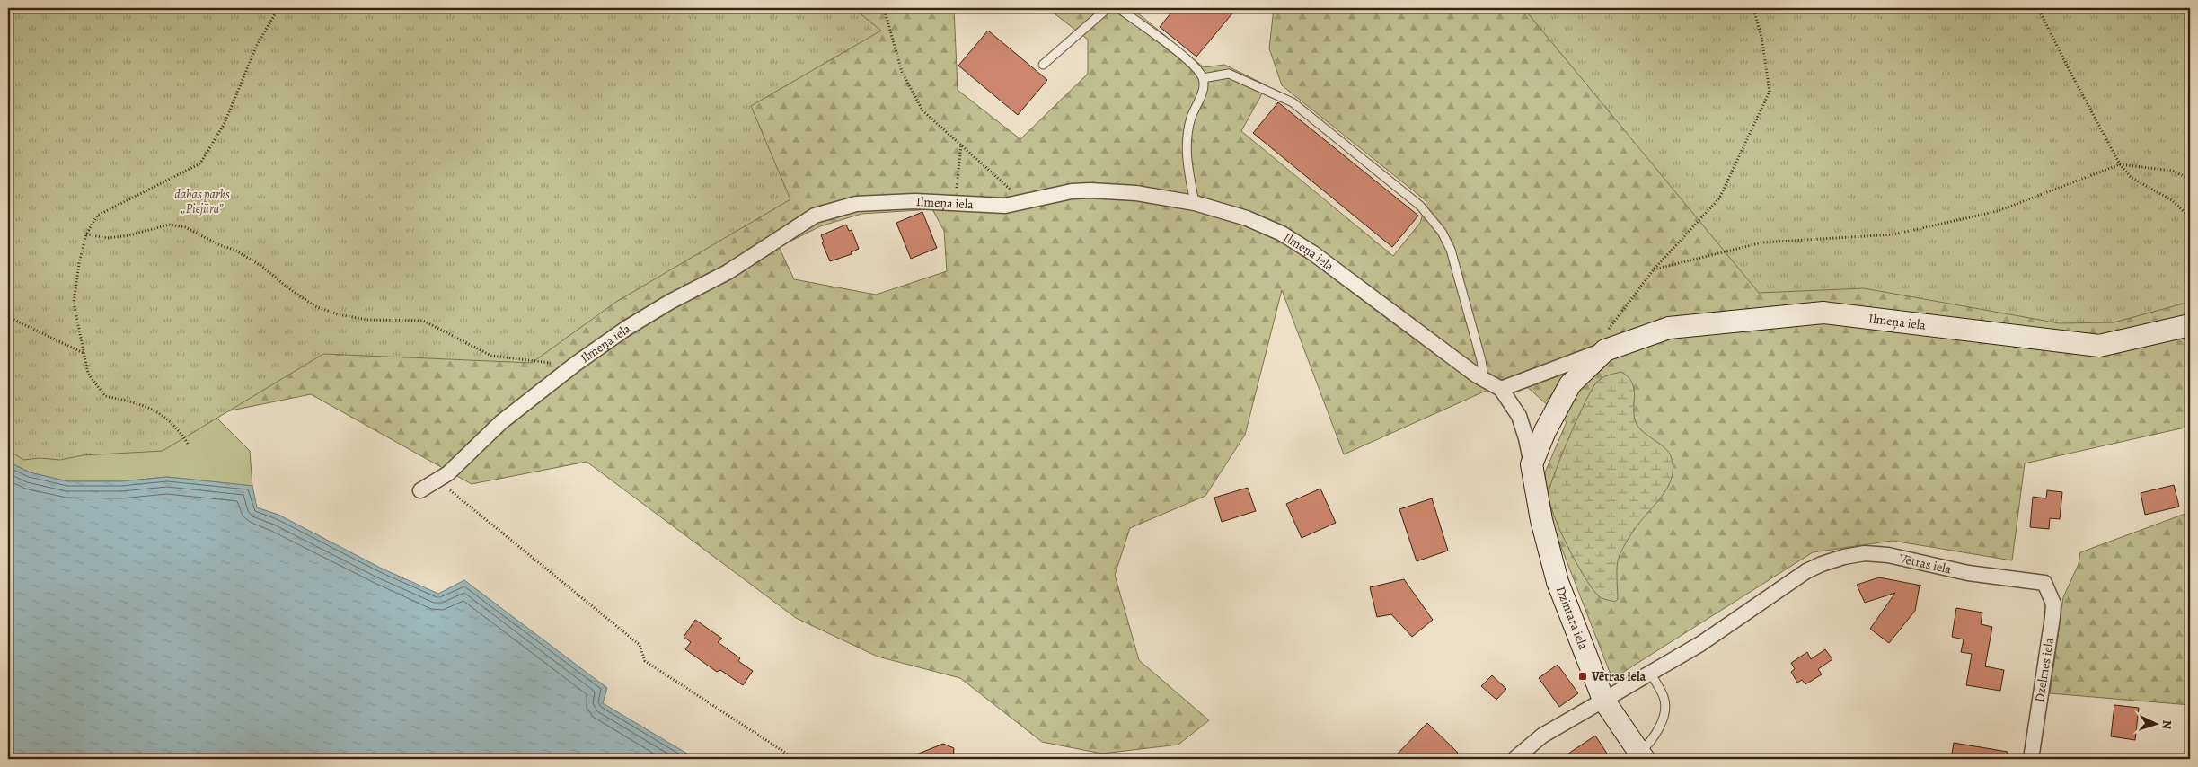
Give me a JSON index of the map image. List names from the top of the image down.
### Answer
{
  "streets": {
    "street": [
      "Ilmeņa iela",
      "Vētras iela",
      "Dzintara iela",
      "Dzelmes iela"
    ]
  },
  "crossings": [
    ["Ilmeņa iela", "Dzintara iela"],
    ["Vētras iela", "Dzintara iela"],
    ["Vētras iela", "Dzelmes iela"]
  ],
  "parks": ["dabas parks „Piejūra”"],
  "places": {
    "transit": ["Vētras iela"]
  },
  "north": "right"
}
